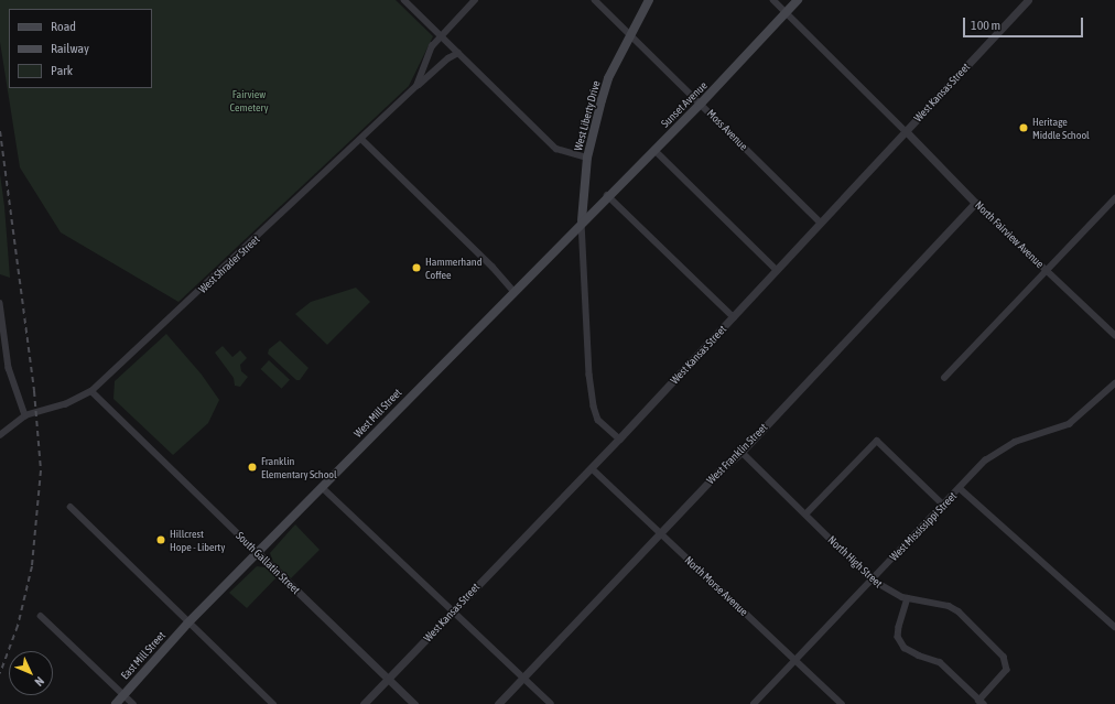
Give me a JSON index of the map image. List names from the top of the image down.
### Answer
{
  "streets": {
    "main road": [
      "Sunset Avenue",
      "West Liberty Drive",
      "West Mill Street",
      "East Mill Street"
    ],
    "street": [
      "West Kansas Street",
      "Moss Avenue",
      "North Fairview Avenue",
      "West Shrader Street",
      "West Franklin Street",
      "West Mississippi Street",
      "North High Street",
      "South Gallatin Street",
      "North Morse Avenue"
    ]
  },
  "crossings": [
    ["West Kansas Street", "Moss Avenue"],
    ["West Kansas Street", "North Fairview Avenue"],
    ["West Kansas Street", "South Gallatin Street"],
    ["West Kansas Street", "North Morse Avenue"],
    ["Sunset Avenue", "West Liberty Drive"],
    ["Sunset Avenue", "Moss Avenue"],
    ["Sunset Avenue", "West Mill Street"],
    ["West Liberty Drive", "Moss Avenue"],
    ["West Liberty Drive", "West Mill Street"],
    ["North Fairview Avenue", "West Franklin Street"],
    ["West Shrader Street", "South Gallatin Street"],
    ["West Mill Street", "South Gallatin Street"],
    ["West Mill Street", "East Mill Street"],
    ["West Franklin Street", "North High Street"],
    ["West Franklin Street", "North Morse Avenue"],
    ["West Mississippi Street", "North High Street"],
    ["West Mississippi Street", "North Morse Avenue"]
  ],
  "parks": ["Fairview Cemetery"],
  "places": [
    "Heritage Middle School",
    "Hammerhand Coffee",
    "Franklin Elementary School",
    "Hillcrest Hope - Liberty"
  ],
  "legend": ["Road", "Railway", "Park"],
  "scale_bar": "100 m",
  "north": "bottom right"
}
